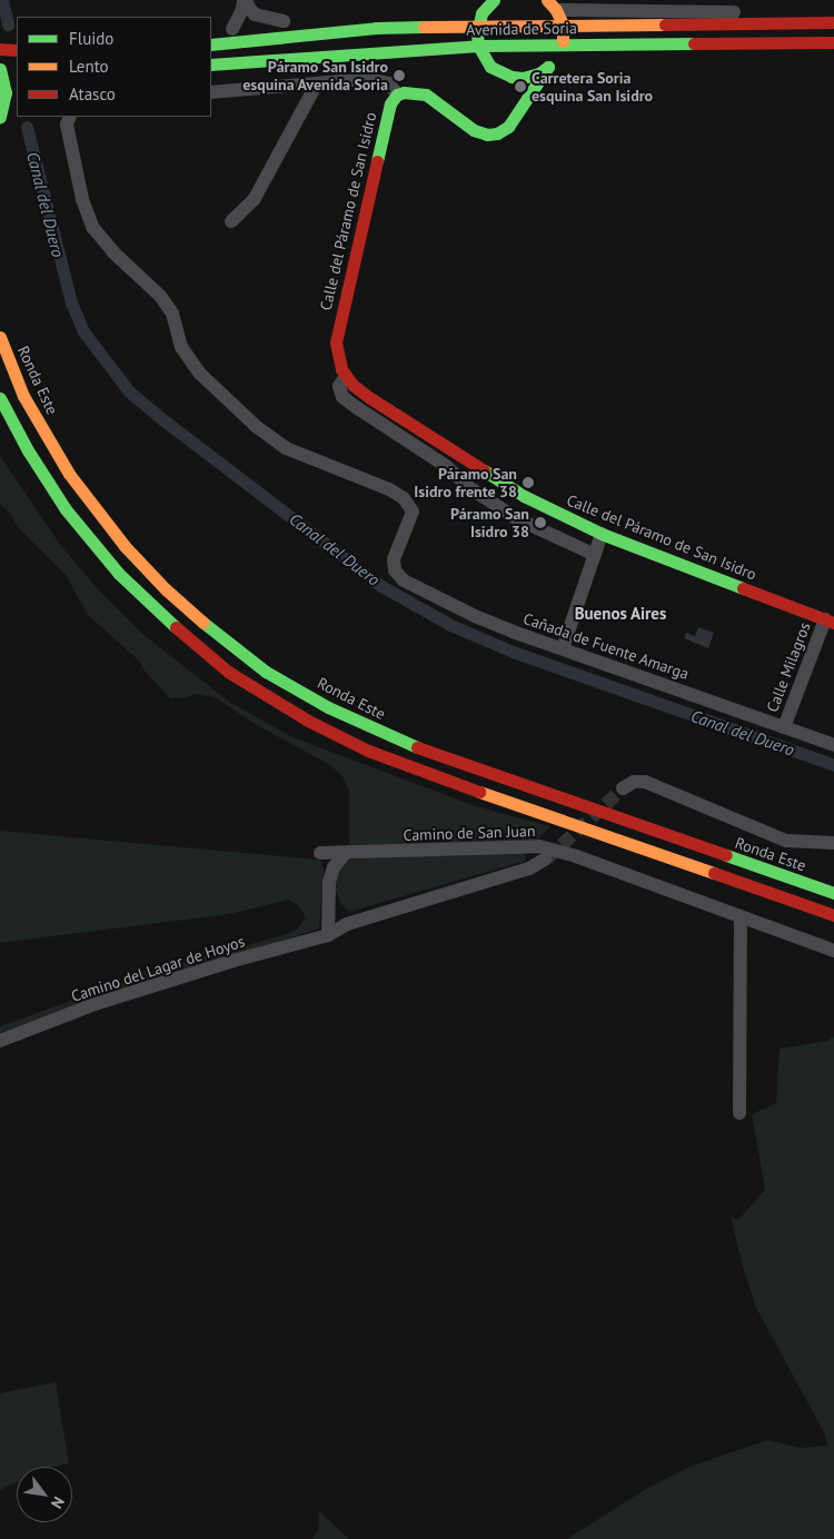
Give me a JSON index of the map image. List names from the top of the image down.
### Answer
{
  "streets": {
    "main road": ["Avenida de Soria", "Calle del Páramo de San Isidro", "Ronda Este"],
    "street": [
      "Cañada de Fuente Amarga",
      "Calle Milagros",
      "Camino de San Juan",
      "Camino del Lagar de Hoyos"
    ]
  },
  "crossings": [
    ["Calle del Páramo de San Isidro", "Calle Milagros"],
    ["Cañada de Fuente Amarga", "Calle Milagros"]
  ],
  "districts": ["Buenos Aires"],
  "water": ["Canal del Duero"],
  "places": [
    "Páramo San Isidro esquina Avenida Soria",
    "Carretera Soria esquina San Isidro",
    "Páramo San Isidro frente 38",
    "Páramo San Isidro 38"
  ],
  "legend": ["Fluido", "Lento", "Atasco"],
  "north": "bottom right"
}
